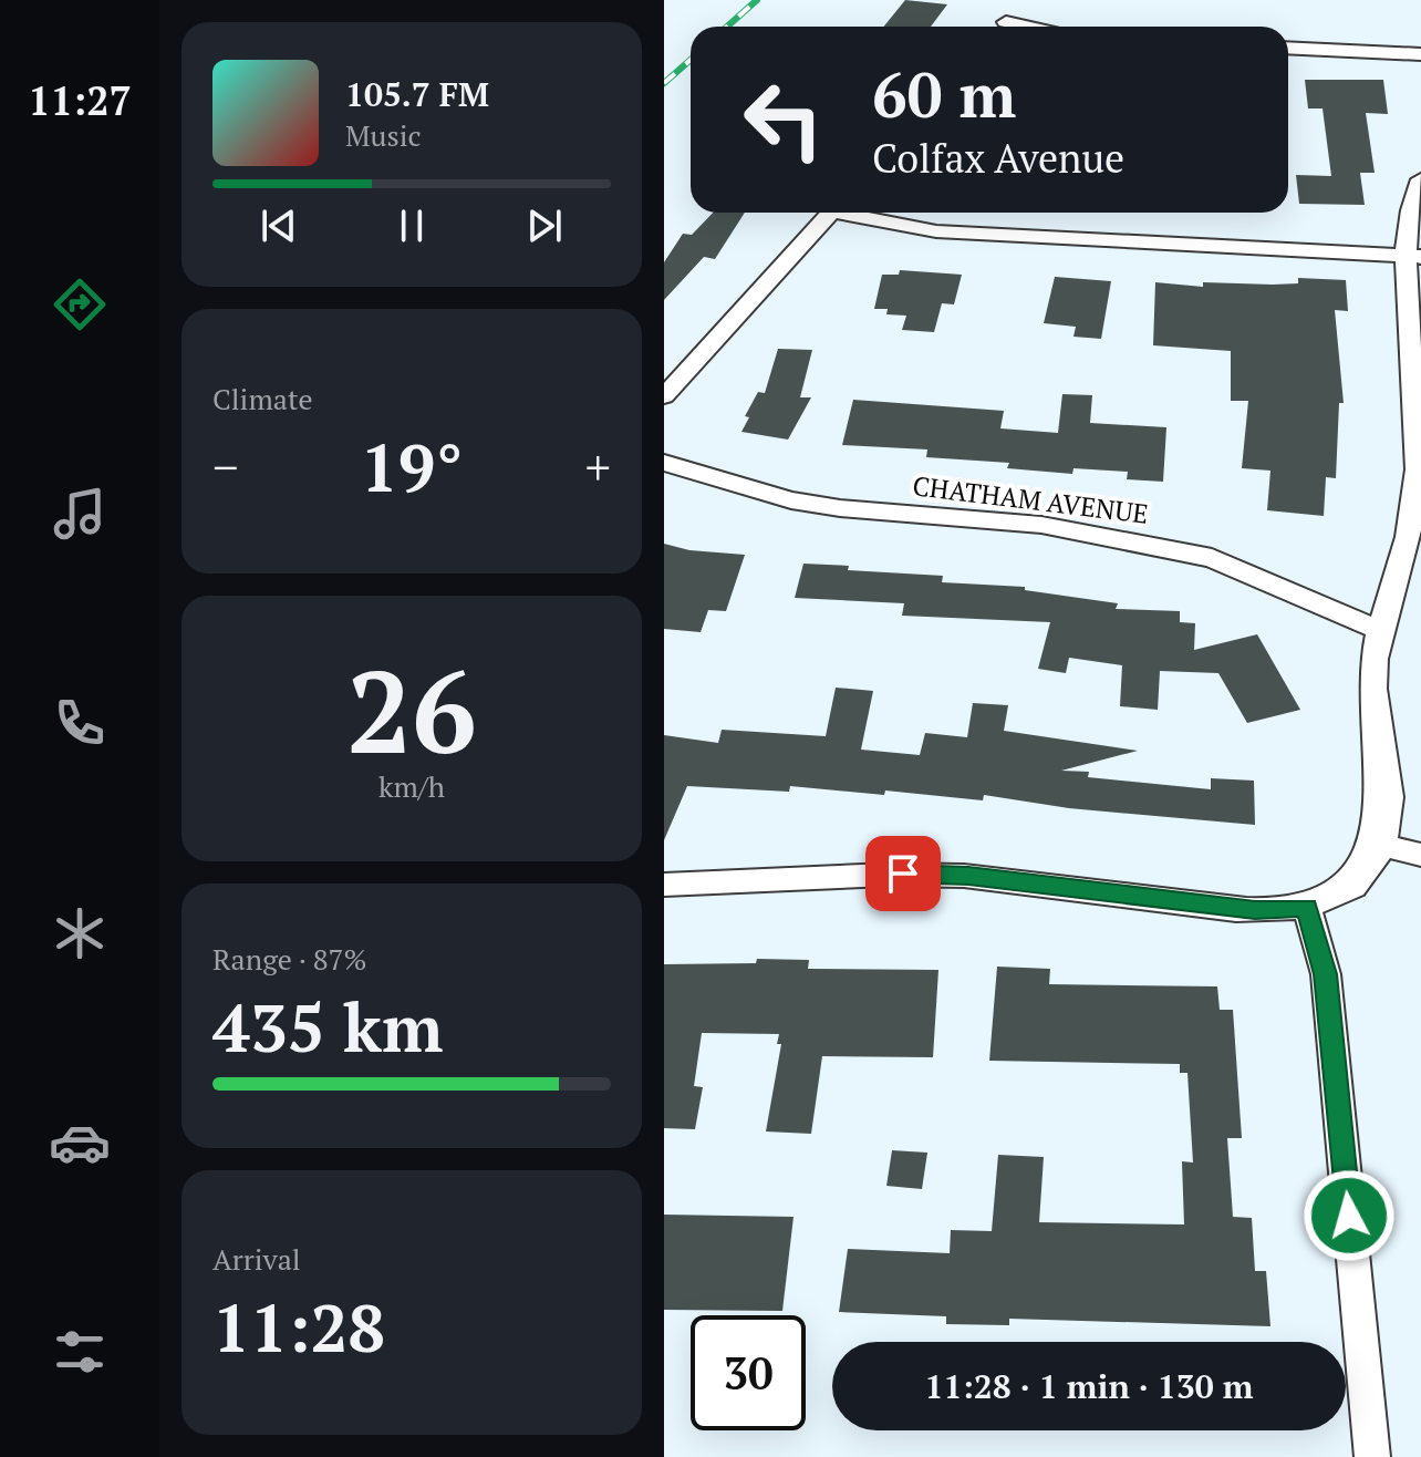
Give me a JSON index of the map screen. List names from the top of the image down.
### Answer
{
  "streets": {
    "street": ["CHATHAM AVENUE"]
  },
  "page": {
    "tabs": "11:27",
    "turn": ["60 m", "Colfax Avenue"],
    "song": ["105.7 FM", "Music"],
    "tile": [
      "Climate",
      ["26", "km/h"],
      ["Range · 87%", "435 km"],
      ["Arrival", "11:28"]
    ],
    "heat": ["−", "19°", "+"],
    "limit": "30",
    "trip": "11:28 · 1 min · 130 m"
  }
}
